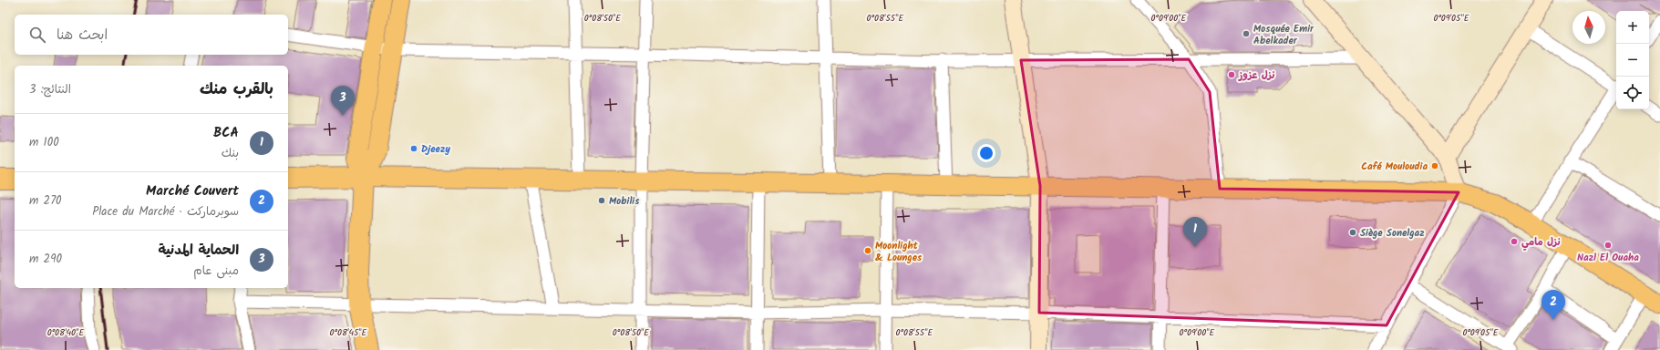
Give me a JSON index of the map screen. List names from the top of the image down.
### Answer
{
  "places": [
    "Mosquée Emir Abelkader",
    "نزل عزوز",
    "Djeezy",
    "Café Mouloudia",
    "Mobilis",
    "Siège Sonelgaz",
    "نزل مامي",
    "Nazl El Ouaha",
    "Moonlight & Lounges"
  ],
  "north": "top",
  "page": {
    "map_buttons": ["+", "−"],
    "search": "ابحث هنا",
    "heading": ["بالقرب منك", "النتائج: 3"],
    "pins": ["3", "1", "2"],
    "list": [
      {
        "mark": "1",
        "name": "BCA",
        "note": "بنك",
        "value": "100 m"
      },
      {
        "mark": "2",
        "name": "Marché Couvert",
        "note": "سوبرماركت · Place du Marché",
        "value": "270 m"
      },
      {
        "mark": "3",
        "name": "الحماية المدنية",
        "note": "مبنى عام",
        "value": "290 m"
      }
    ]
  },
  "coordinates": [
    "0°08'50\"E",
    "0°08'55\"E",
    "0°09'00\"E",
    "0°09'05\"E",
    "0°08'40\"E",
    "0°08'45\"E"
  ]
}
